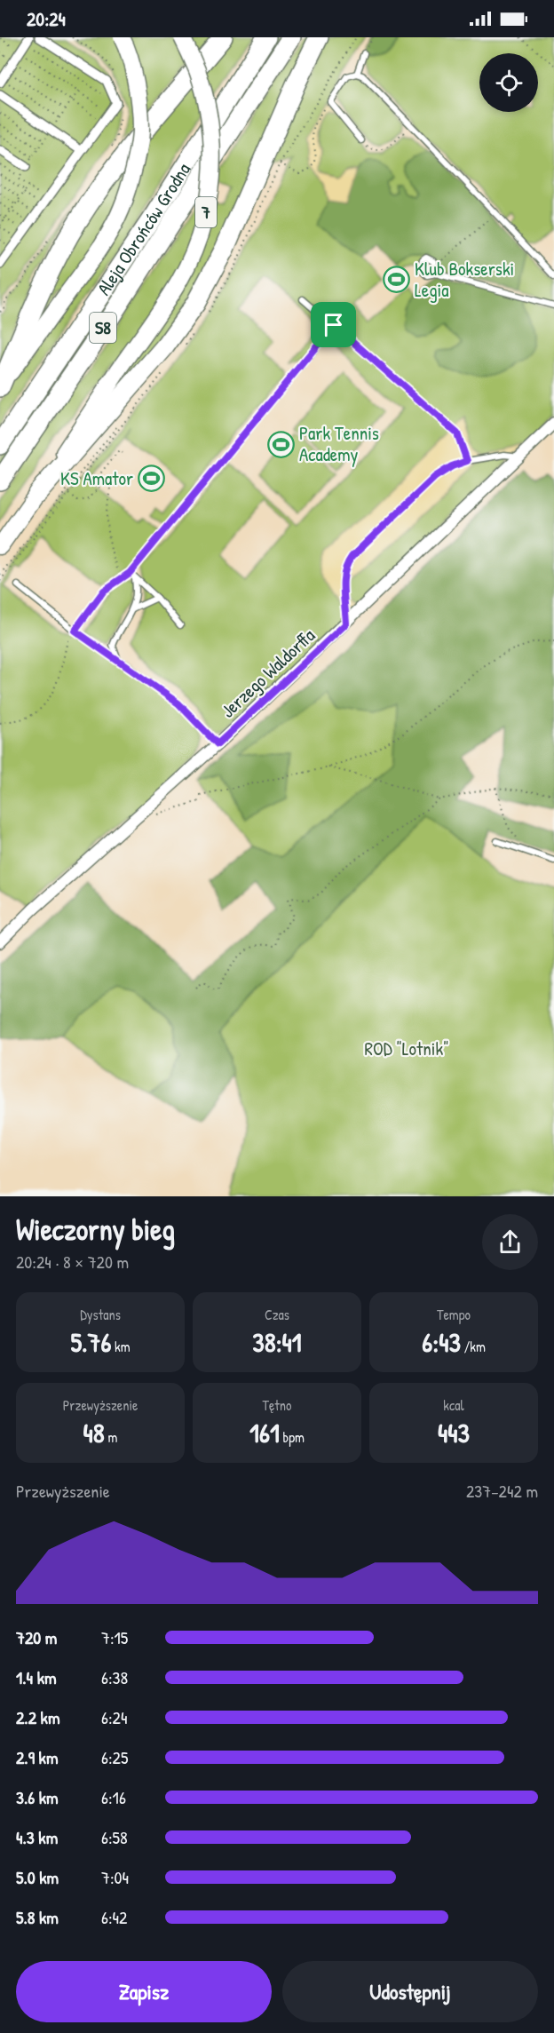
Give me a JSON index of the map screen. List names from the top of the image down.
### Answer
{
  "streets": {
    "highway": ["Aleja Obrońców Grodna", "S8"],
    "main road": ["7"],
    "street": ["Jerzego Waldorffa"]
  },
  "parks": ["ROD \"Lotnik\""],
  "places": {
    "sports": ["Klub Bokserski Legia", "Park Tennis Academy", "KS Amator"]
  },
  "page": {
    "status": "20:24",
    "heading": ["Wieczorny bieg", "20:24 · 8 × 720 m"],
    "stats": [
      ["Dystans", "5.76 km"],
      ["Czas", "38:41"],
      ["Tempo", "6:43 /km"],
      ["Przewyższenie", "48 m"],
      ["Tętno", "161 bpm"],
      ["kcal", "443"]
    ],
    "chart": ["Przewyższenie", "237–242 m"],
    "list": [
      {
        "name": "720 m",
        "note": "7:15"
      },
      {
        "name": "1.4 km",
        "note": "6:38"
      },
      {
        "name": "2.2 km",
        "note": "6:24"
      },
      {
        "name": "2.9 km",
        "note": "6:25"
      },
      {
        "name": "3.6 km",
        "note": "6:16"
      },
      {
        "name": "4.3 km",
        "note": "6:58"
      },
      {
        "name": "5.0 km",
        "note": "7:04"
      },
      {
        "name": "5.8 km",
        "note": "6:42"
      }
    ],
    "buttons": ["Zapisz", "Udostępnij"]
  }
}
